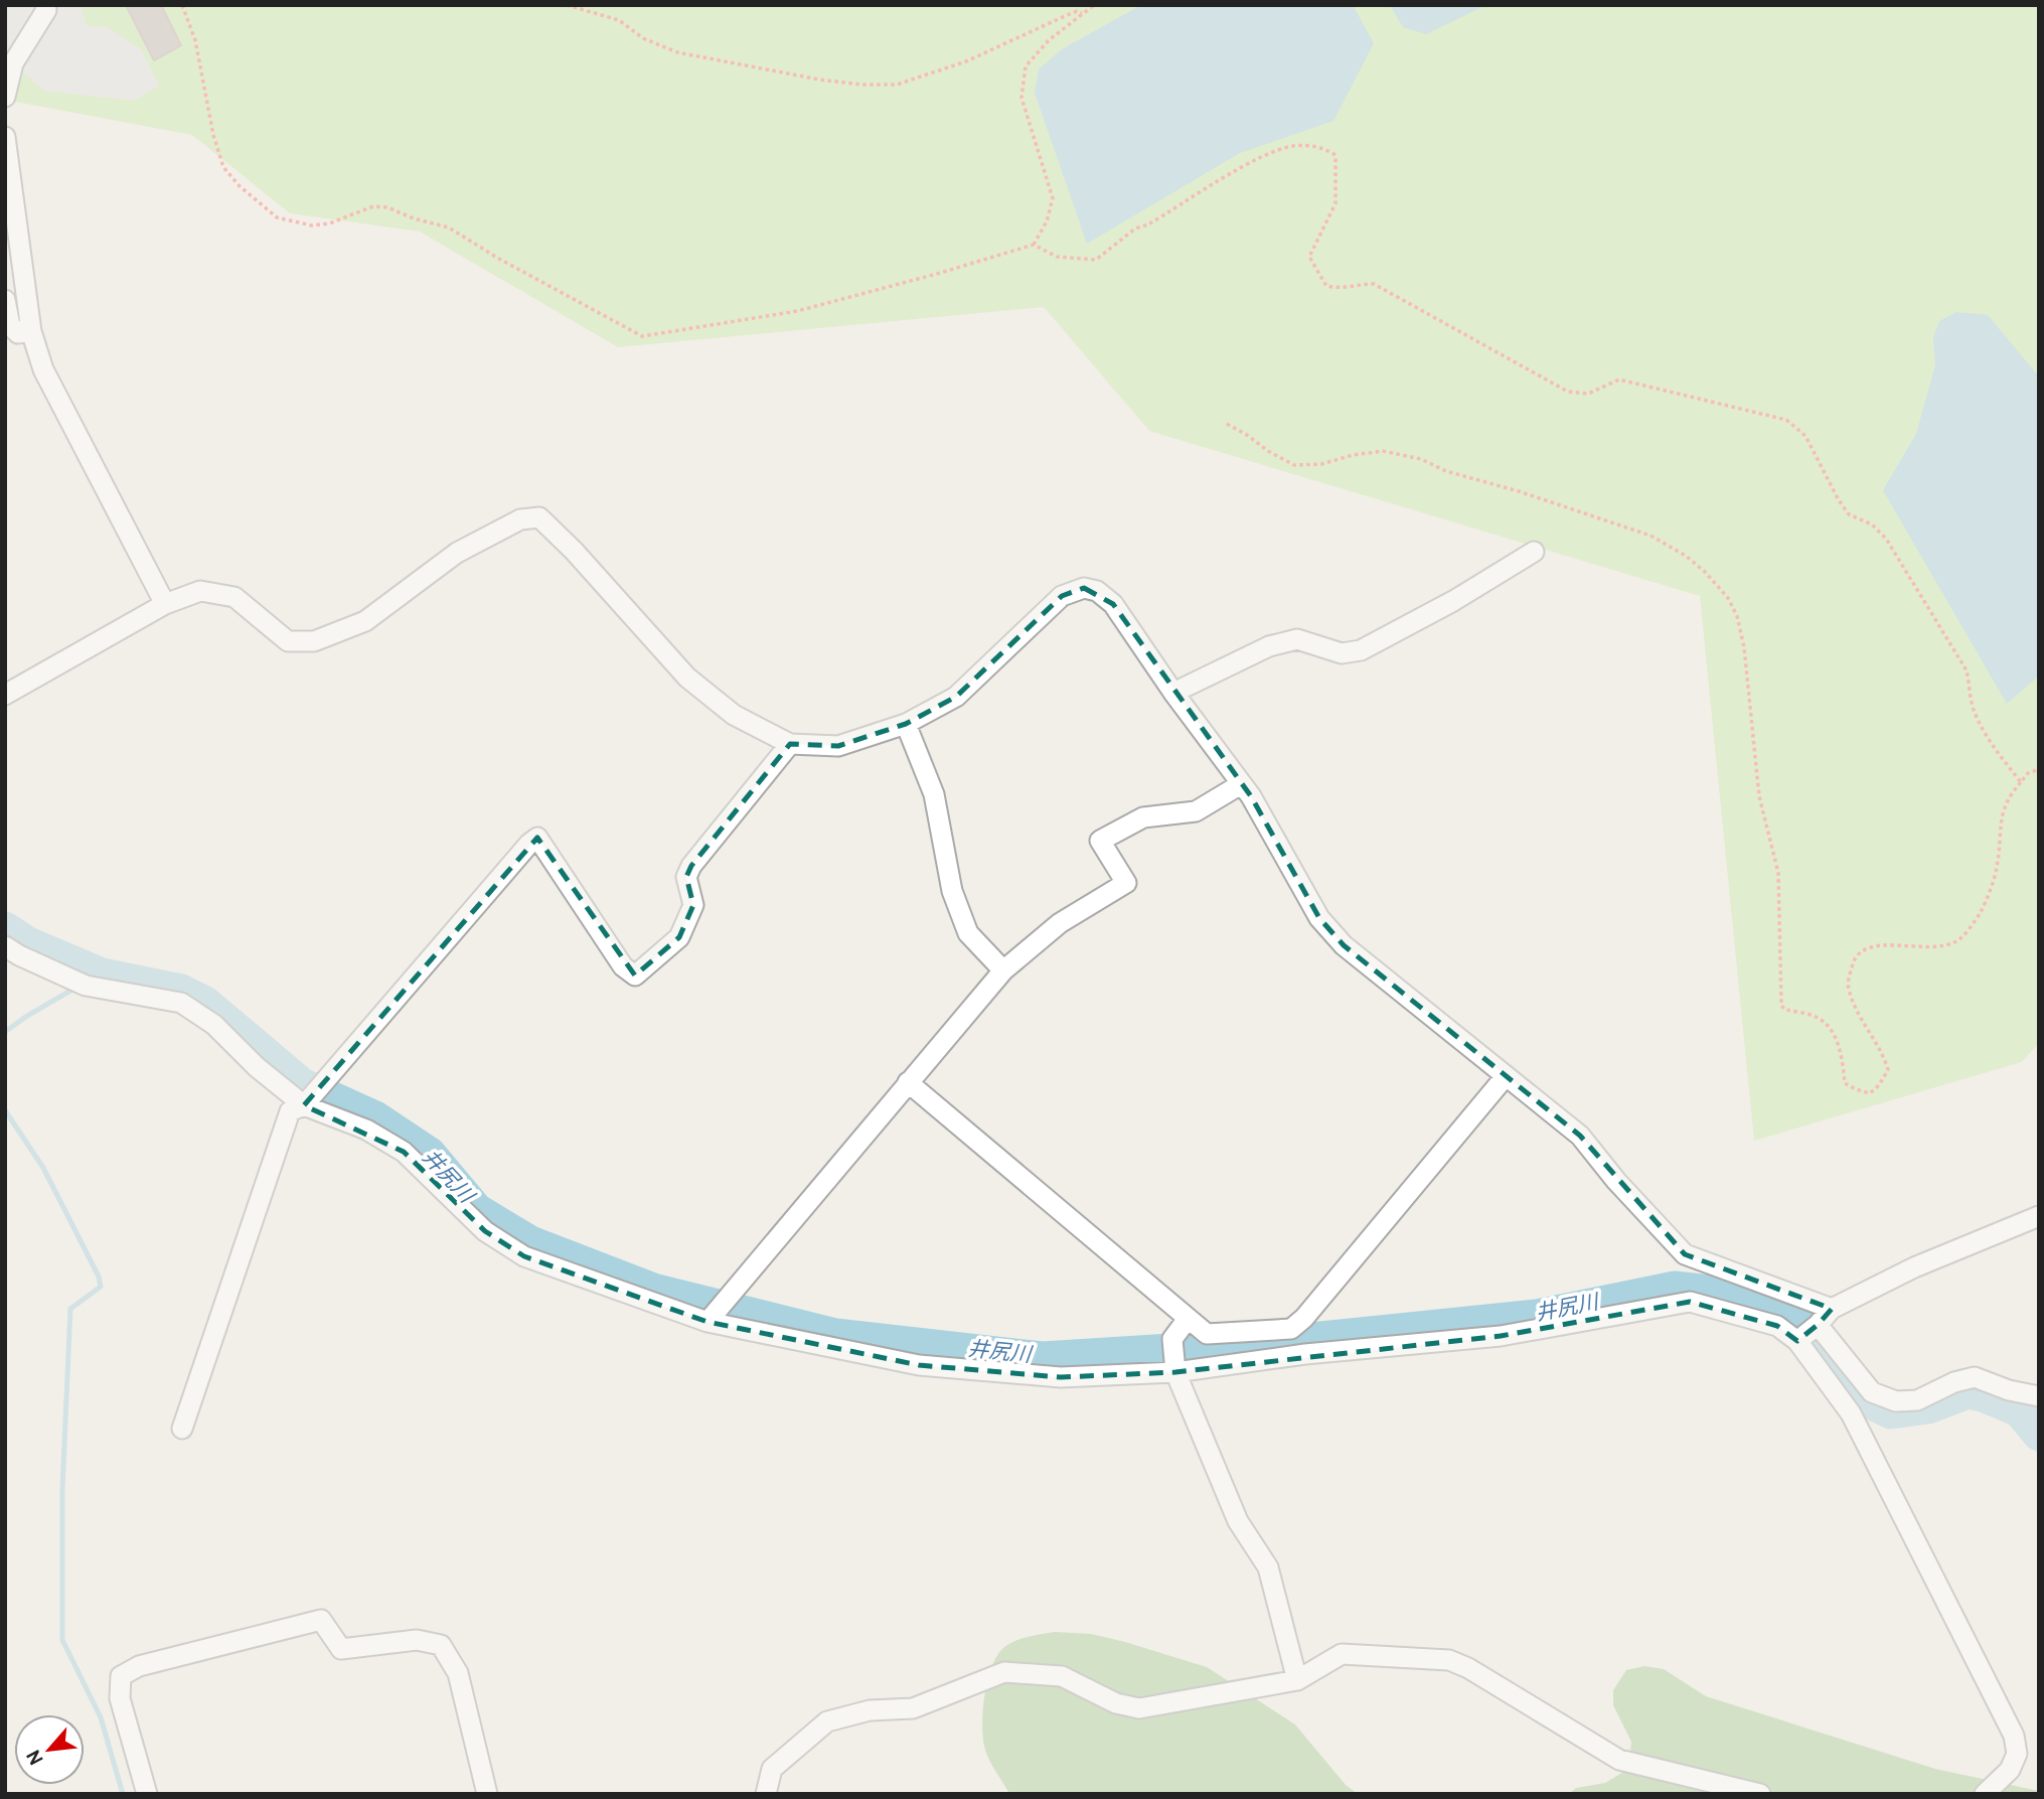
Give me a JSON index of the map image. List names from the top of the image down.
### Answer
{
  "water": ["井尻川"],
  "north": "bottom left"
}
